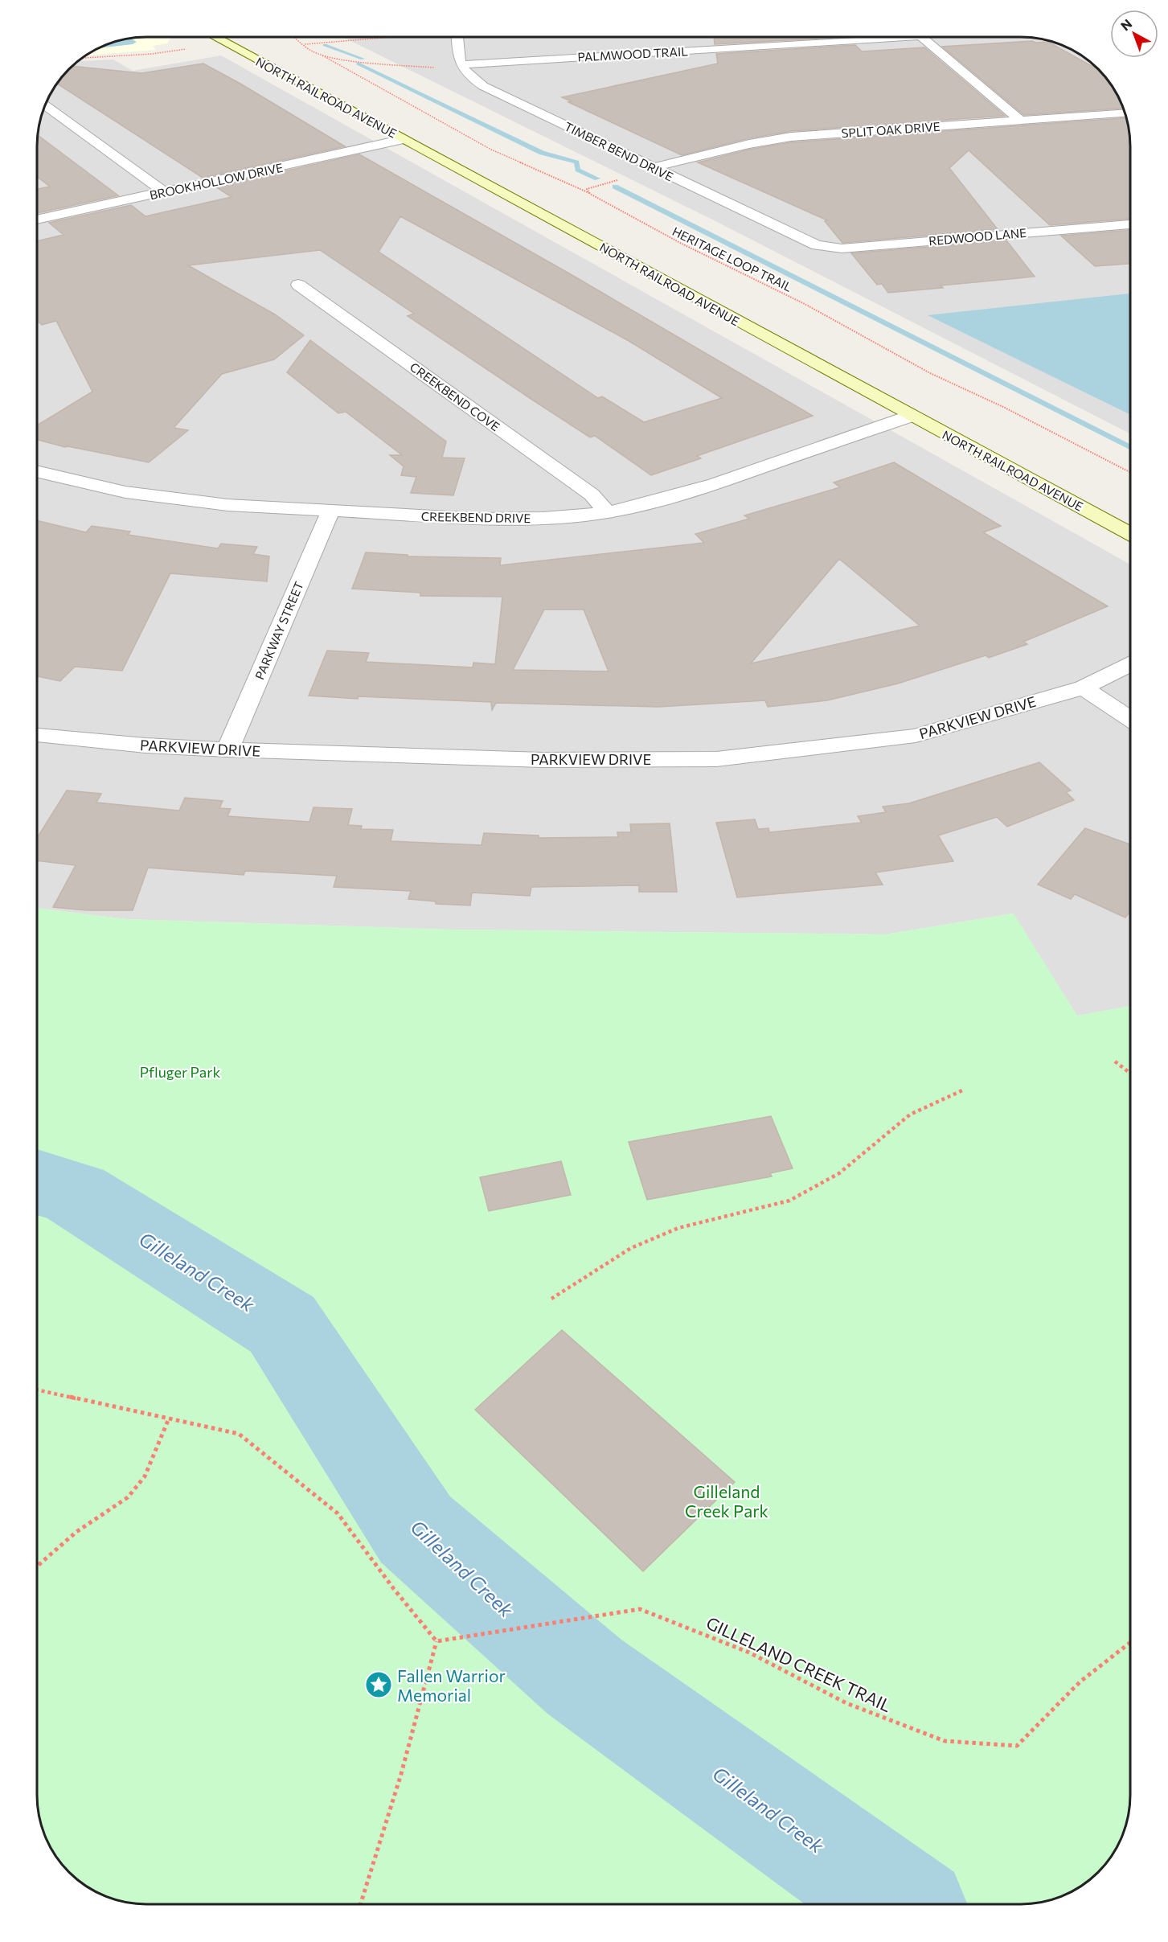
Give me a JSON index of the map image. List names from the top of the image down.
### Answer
{
  "streets": {
    "street": [
      "PALMWOOD TRAIL",
      "NORTH RAILROAD AVENUE",
      "SPLIT OAK DRIVE",
      "TIMBER BEND DRIVE",
      "BROOKHOLLOW DRIVE",
      "REDWOOD LANE",
      "CREEKBEND COVE",
      "CREEKBEND DRIVE",
      "PARKWAY STREET",
      "PARKVIEW DRIVE"
    ],
    "path": ["HERITAGE LOOP TRAIL", "GILLELAND CREEK TRAIL"]
  },
  "crossings": [
    ["PALMWOOD TRAIL", "SPLIT OAK DRIVE"],
    ["PALMWOOD TRAIL", "TIMBER BEND DRIVE"],
    ["NORTH RAILROAD AVENUE", "BROOKHOLLOW DRIVE"],
    ["NORTH RAILROAD AVENUE", "CREEKBEND DRIVE"],
    ["SPLIT OAK DRIVE", "TIMBER BEND DRIVE"],
    ["TIMBER BEND DRIVE", "REDWOOD LANE"],
    ["CREEKBEND COVE", "CREEKBEND DRIVE"],
    ["CREEKBEND DRIVE", "PARKWAY STREET"],
    ["PARKWAY STREET", "PARKVIEW DRIVE"]
  ],
  "water": ["Gilleland Creek"],
  "parks": ["Pfluger Park", "Gilleland Creek Park"],
  "places": {
    "place": ["Fallen Warrior Memorial"]
  },
  "north": "top left"
}
